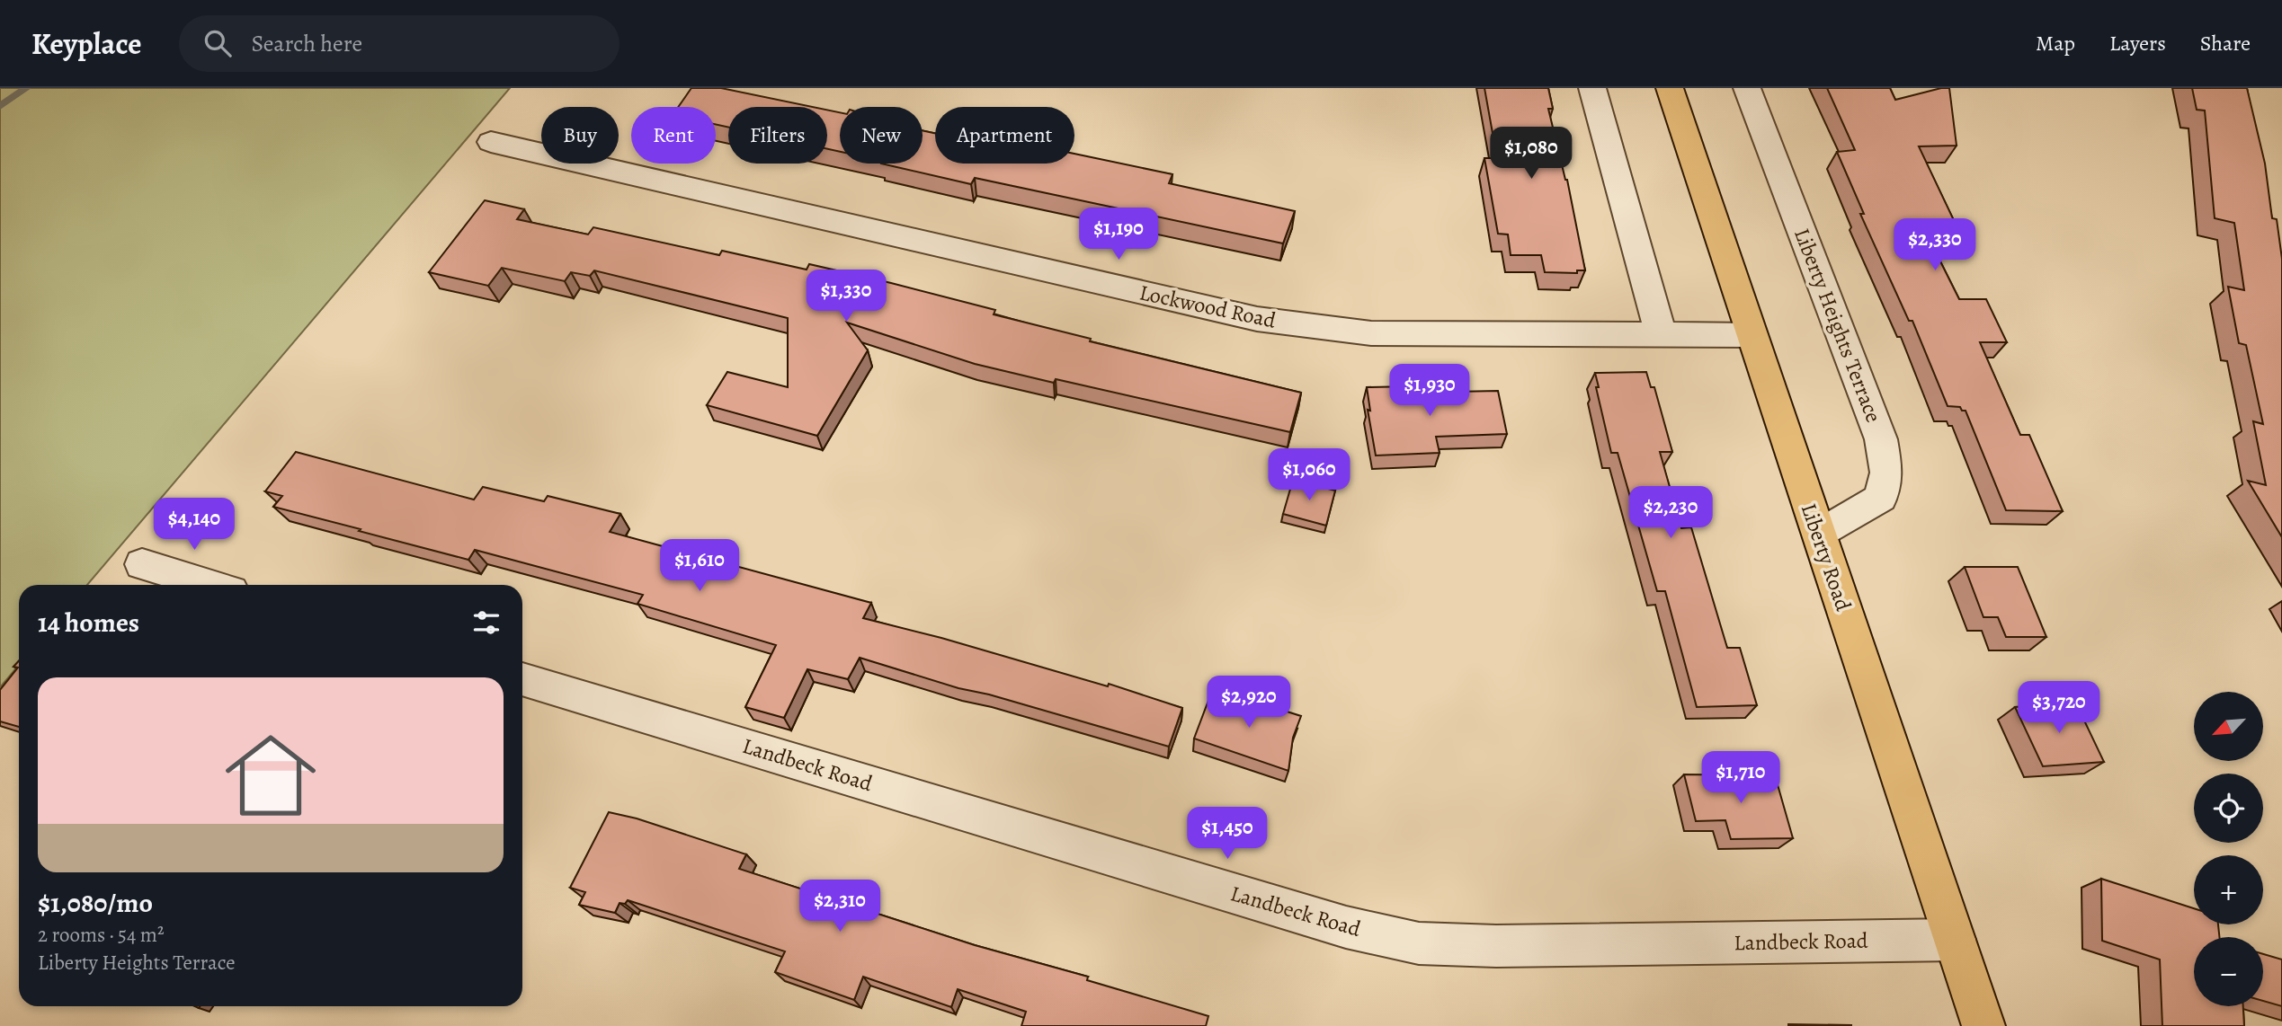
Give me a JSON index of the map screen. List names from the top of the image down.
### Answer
{
  "streets": {
    "main road": ["Liberty Road"],
    "street": ["Lockwood Road", "Liberty Heights Terrace", "Landbeck Road"]
  },
  "crossings": [
    ["Lockwood Road", "Liberty Road"],
    ["Liberty Heights Terrace", "Liberty Road"],
    ["Liberty Road", "Landbeck Road"]
  ],
  "north": "bottom left",
  "page": {
    "header": "Keyplace",
    "search": "Search here",
    "nav": ["Map", "Layers", "Share"],
    "chip": [
      "Buy",
      "Rent",
      "Filters",
      "New",
      "Apartment"
    ],
    "price": [
      "$1,080",
      "$1,190",
      "$2,330",
      "$1,330",
      "$1,930",
      "$1,060",
      "$2,230",
      "$4,140",
      "$1,610",
      "$2,920",
      "$3,720",
      "$1,710",
      "$1,450",
      "$2,310"
    ],
    "heading": "14 homes",
    "list": [
      {
        "name": "$1,080/mo",
        "note": "2 rooms · 54 m² · Liberty Heights Terrace"
      }
    ],
    "map_buttons": ["+", "−"]
  }
}
